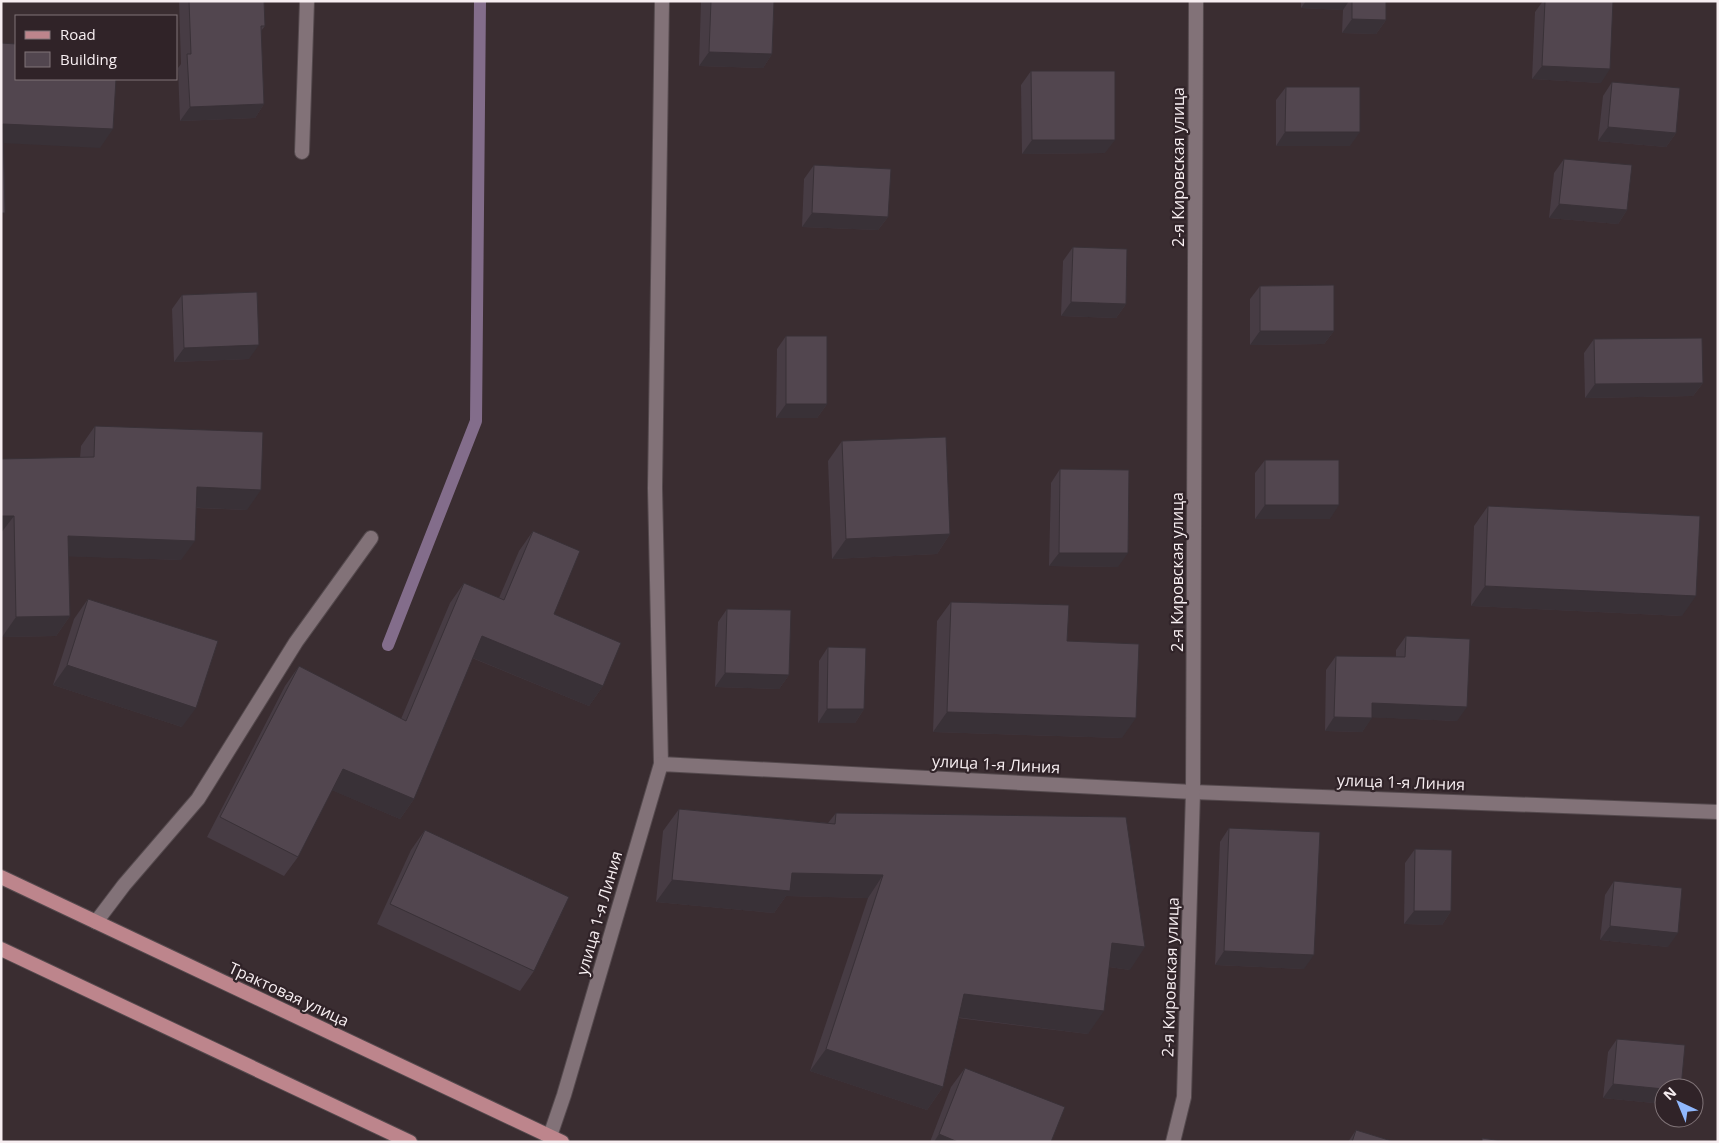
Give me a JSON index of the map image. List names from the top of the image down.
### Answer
{
  "streets": {
    "main road": ["Трактовая улица"],
    "street": ["2-я Кировская улица", "улица 1-я Линия"]
  },
  "crossings": [
    ["2-я Кировская улица", "улица 1-я Линия"],
    ["улица 1-я Линия", "Трактовая улица"]
  ],
  "legend": ["Road", "Building"],
  "north": "top left"
}
